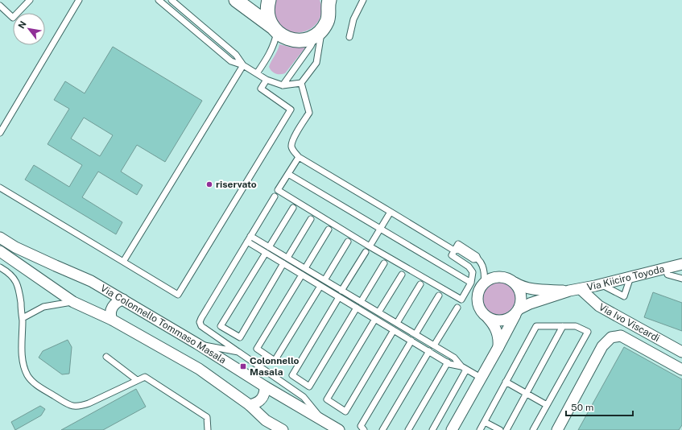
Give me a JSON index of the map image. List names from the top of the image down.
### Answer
{
  "streets": {
    "street": ["Via Kiiciro Toyoda", "Via Ivo Viscardi", "Via Colonnello Tommaso Masala"]
  },
  "crossings": [
    ["Via Kiiciro Toyoda", "Via Ivo Viscardi"]
  ],
  "places": {
    "other": ["riservato"],
    "transit": ["Colonnello Masala"]
  },
  "scale_bar": "50 m",
  "north": "top left"
}
